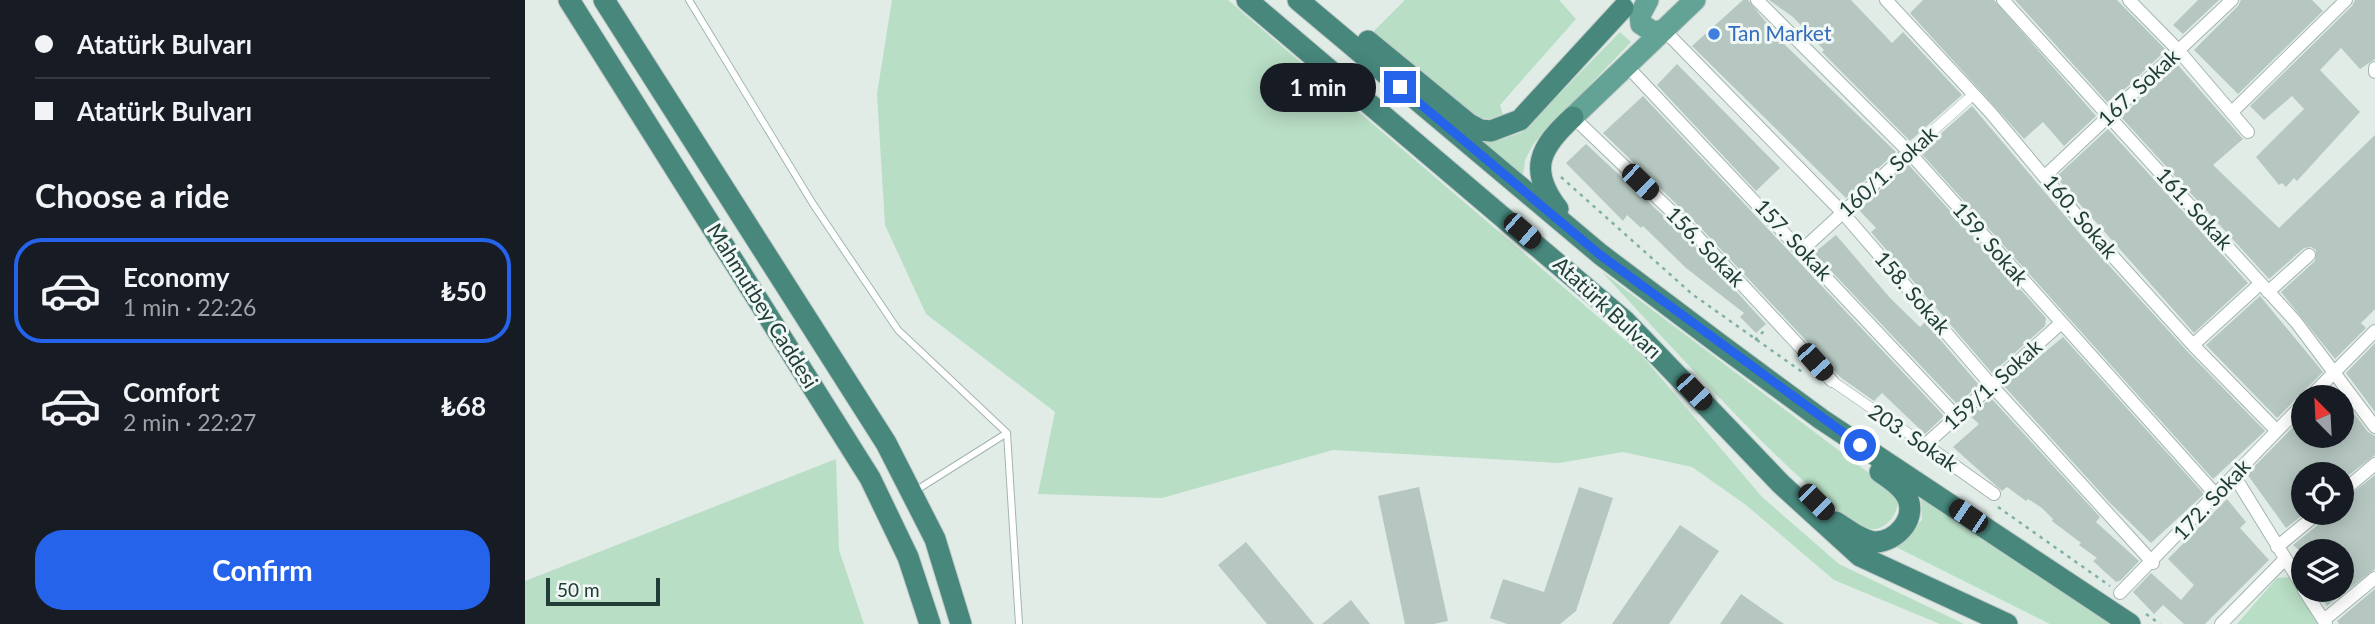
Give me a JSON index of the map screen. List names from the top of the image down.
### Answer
{
  "streets": {
    "highway": ["Mahmutbey Caddesi", "Atatürk Bulvarı"],
    "street": [
      "167. Sokak",
      "160/1. Sokak",
      "161. Sokak",
      "160. Sokak",
      "157. Sokak",
      "159. Sokak",
      "156. Sokak",
      "158. Sokak",
      "159/1. Sokak",
      "203. Sokak",
      "172. Sokak"
    ]
  },
  "crossings": [
    ["167. Sokak", "161. Sokak"],
    ["167. Sokak", "160. Sokak"],
    ["160/1. Sokak", "160. Sokak"],
    ["160/1. Sokak", "157. Sokak"],
    ["160/1. Sokak", "159. Sokak"],
    ["160/1. Sokak", "158. Sokak"],
    ["160. Sokak", "172. Sokak"],
    ["157. Sokak", "159/1. Sokak"],
    ["159. Sokak", "159/1. Sokak"],
    ["159. Sokak", "172. Sokak"],
    ["156. Sokak", "203. Sokak"],
    ["158. Sokak", "159/1. Sokak"],
    ["158. Sokak", "172. Sokak"],
    ["159/1. Sokak", "203. Sokak"]
  ],
  "places": ["Tan Market"],
  "scale_bar": "50 m",
  "north": "top left",
  "page": {
    "banner": ["Atatürk Bulvarı", "Atatürk Bulvarı"],
    "bubble": "1 min",
    "heading": "Choose a ride",
    "list": [
      {
        "name": "Economy",
        "note": "1 min · 22:26",
        "value": "₺50"
      },
      {
        "name": "Comfort",
        "note": "2 min · 22:27",
        "value": "₺68"
      }
    ],
    "buttons": "Confirm",
    "scale": "50 m"
  }
}
